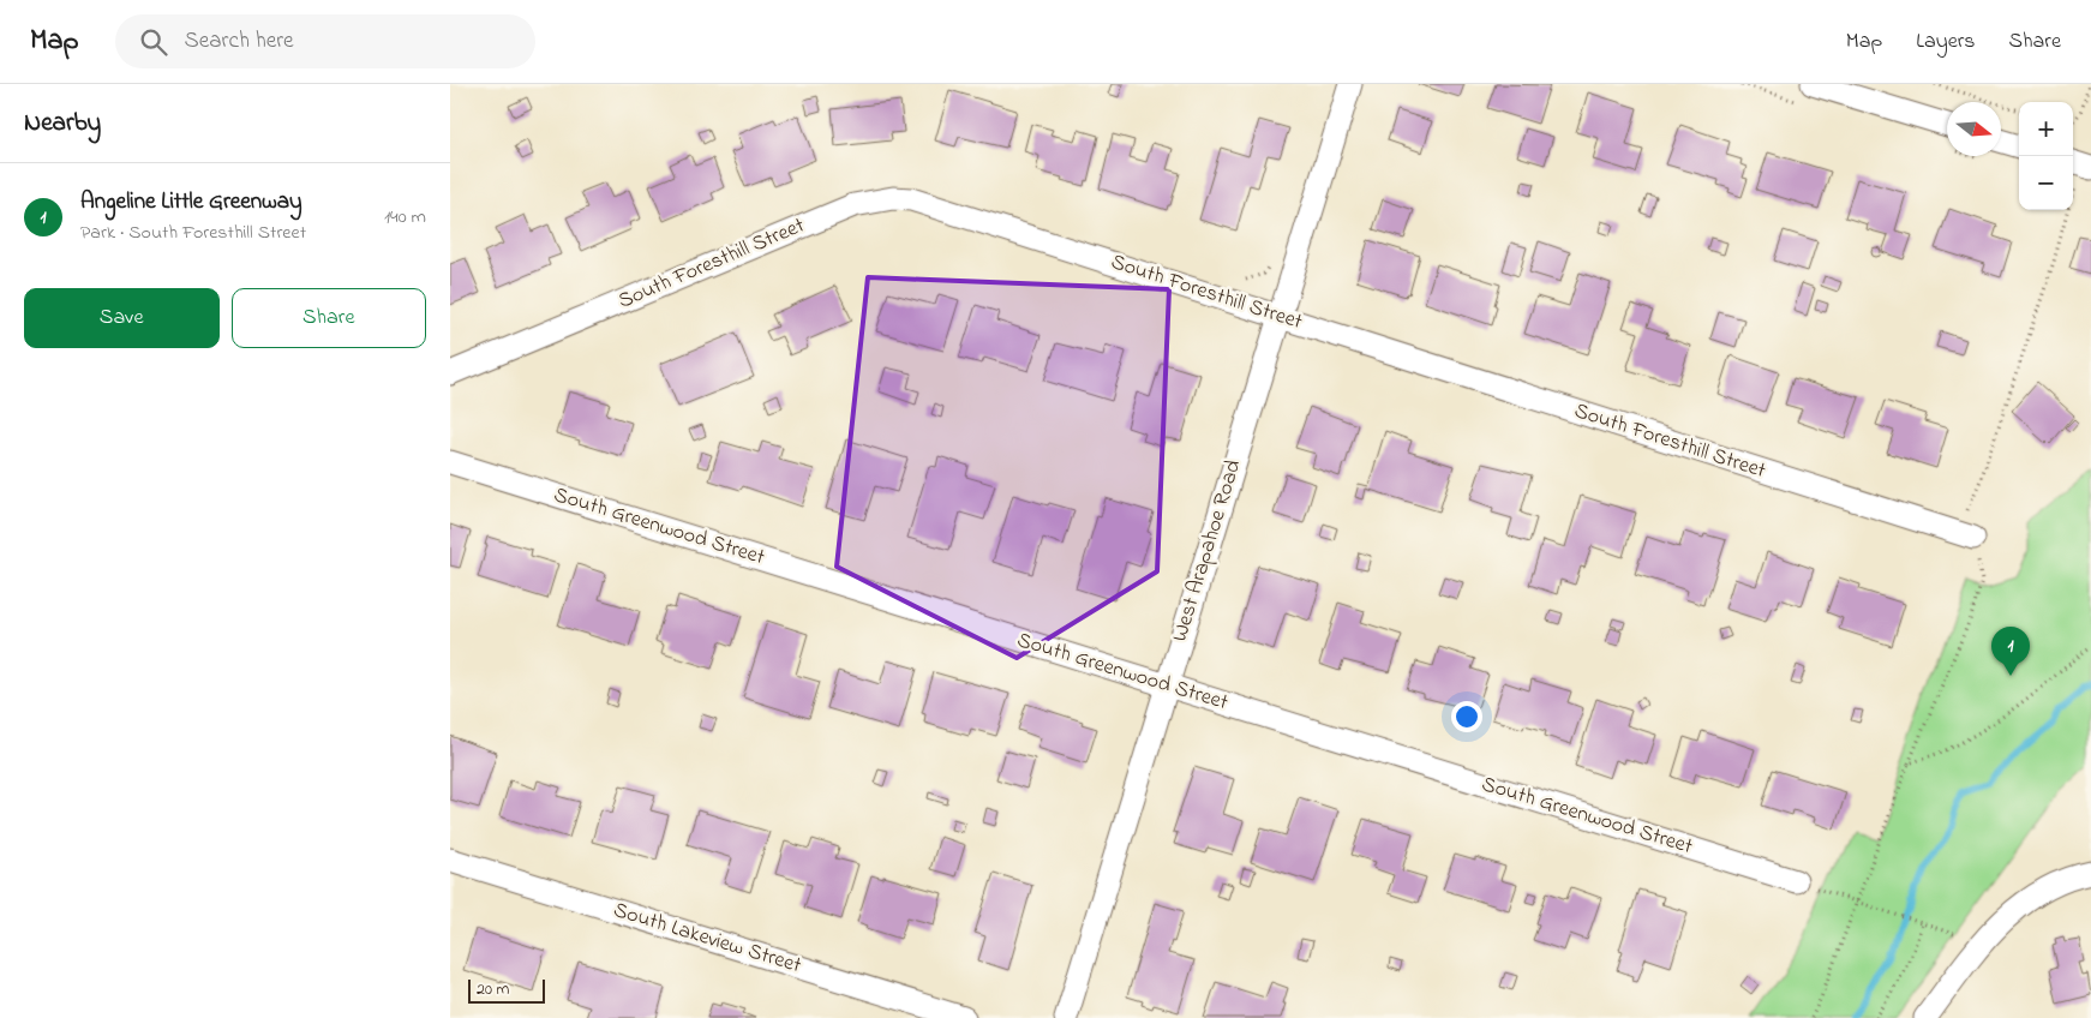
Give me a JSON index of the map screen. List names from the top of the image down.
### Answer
{
  "streets": {
    "street": [
      "South Foresthill Street",
      "South Greenwood Street",
      "West Arapahoe Road",
      "South Lakeview Street"
    ]
  },
  "crossings": [
    ["South Foresthill Street", "West Arapahoe Road"],
    ["South Greenwood Street", "West Arapahoe Road"]
  ],
  "scale_bar": "20 m",
  "north": "right",
  "page": {
    "header": "Map",
    "search": "Search here",
    "nav": ["Map", "Layers", "Share"],
    "heading": "Nearby",
    "map_buttons": ["+", "−"],
    "list": [
      {
        "mark": "1",
        "name": "Angeline Little Greenway",
        "note": "Park · South Foresthill Street",
        "value": "140 m"
      }
    ],
    "buttons": ["Save", "Share"],
    "pins": "1",
    "scale": "20 m"
  }
}
